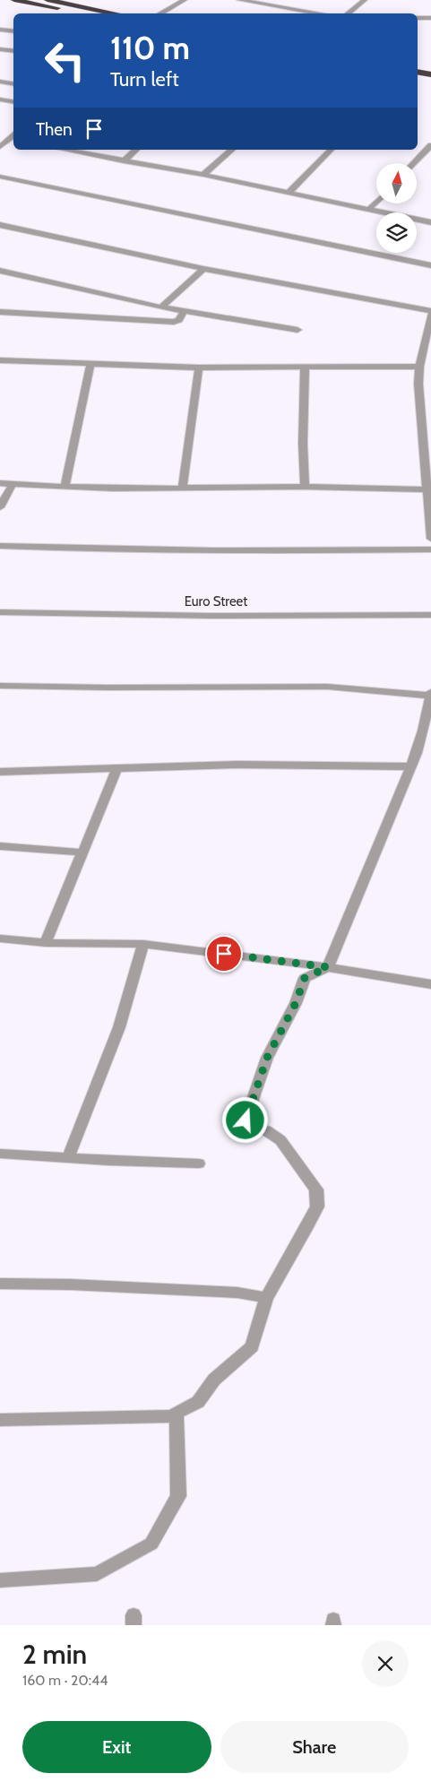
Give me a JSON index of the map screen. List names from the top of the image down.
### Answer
{
  "streets": {
    "street": ["Euro Street"]
  },
  "north": "top",
  "page": {
    "turn": ["110 m", "Turn left"],
    "then": "Then",
    "heading": ["2 min", "160 m · 20:44"],
    "buttons": ["Exit", "Share"]
  }
}
